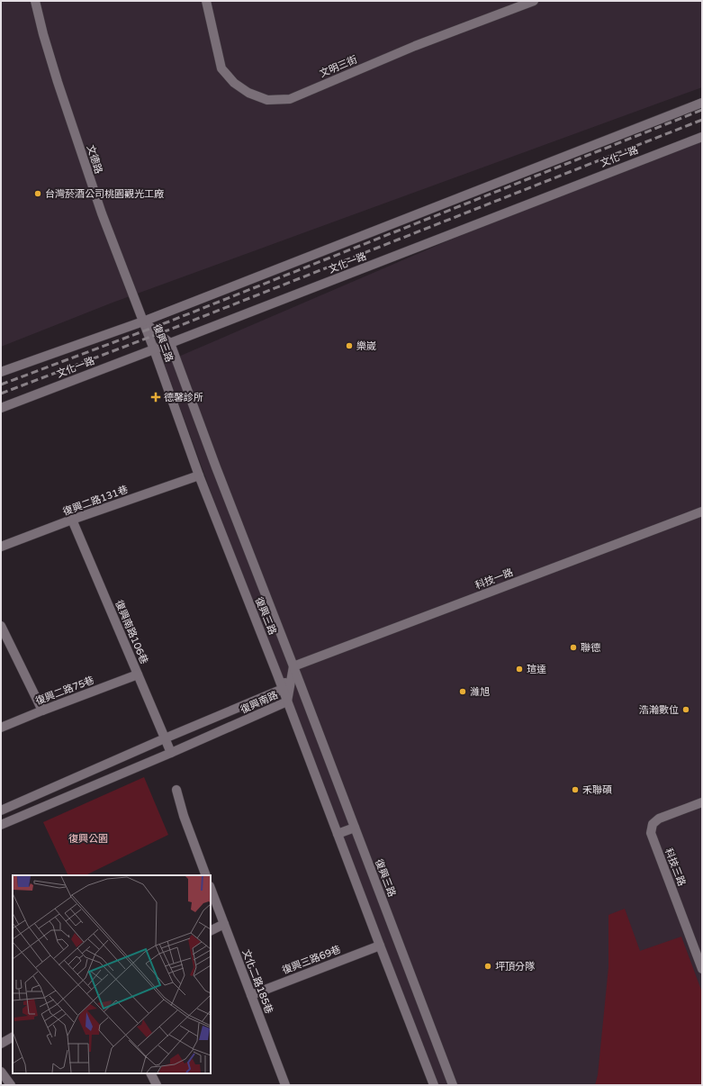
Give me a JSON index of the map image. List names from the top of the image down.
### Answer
{
  "streets": {
    "street": [
      "文明三街",
      "文化一路",
      "文德路",
      "復興三路",
      "復興二路131巷",
      "科技一路",
      "復興南路106巷",
      "復興二路75巷",
      "復興南路",
      "科技三路",
      "復興三路69巷",
      "文化二路185巷"
    ]
  },
  "crossings": [
    ["文化一路", "文德路"],
    ["文化一路", "復興三路"],
    ["文德路", "復興三路"],
    ["復興三路", "復興二路131巷"],
    ["復興三路", "科技一路"],
    ["復興三路", "復興南路"],
    ["復興三路", "復興三路69巷"],
    ["復興二路131巷", "復興南路106巷"],
    ["科技一路", "復興南路"],
    ["復興南路106巷", "復興二路75巷"],
    ["復興南路106巷", "復興南路"],
    ["復興三路69巷", "文化二路185巷"]
  ],
  "parks": ["復興公園"],
  "places": {
    "other": [
      "台灣菸酒公司桃園觀光工廠",
      "樂崴",
      "聯德",
      "瑄達",
      "濰旭",
      "浩瀚數位",
      "禾聯碩",
      "坪頂分隊"
    ],
    "health": ["德馨診所"]
  }
}
